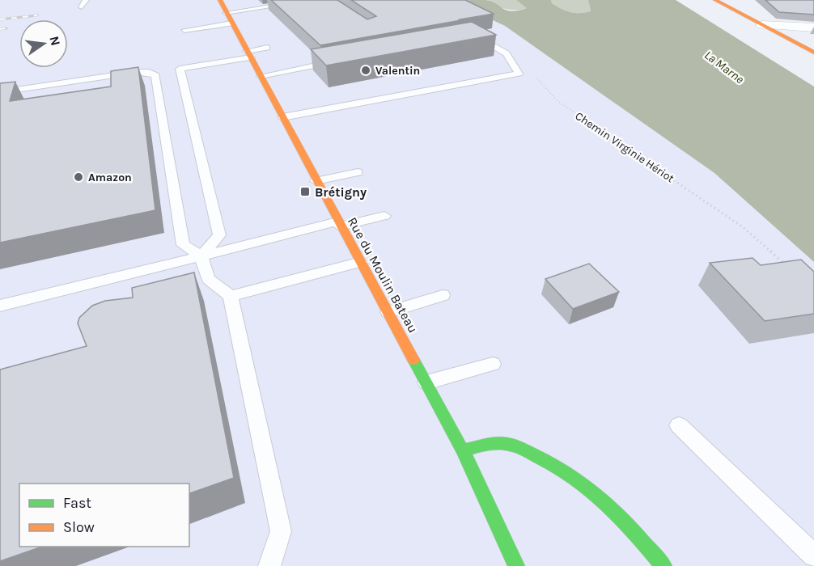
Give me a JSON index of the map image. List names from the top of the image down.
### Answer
{
  "streets": {
    "street": ["Rue du Moulin Bateau"],
    "path": ["Chemin Virginie Hériot"]
  },
  "water": ["La Marne"],
  "places": {
    "other": ["Valentin", "Amazon"],
    "transit": ["Brétigny"]
  },
  "legend": ["Fast", "Slow"],
  "north": "right"
}
